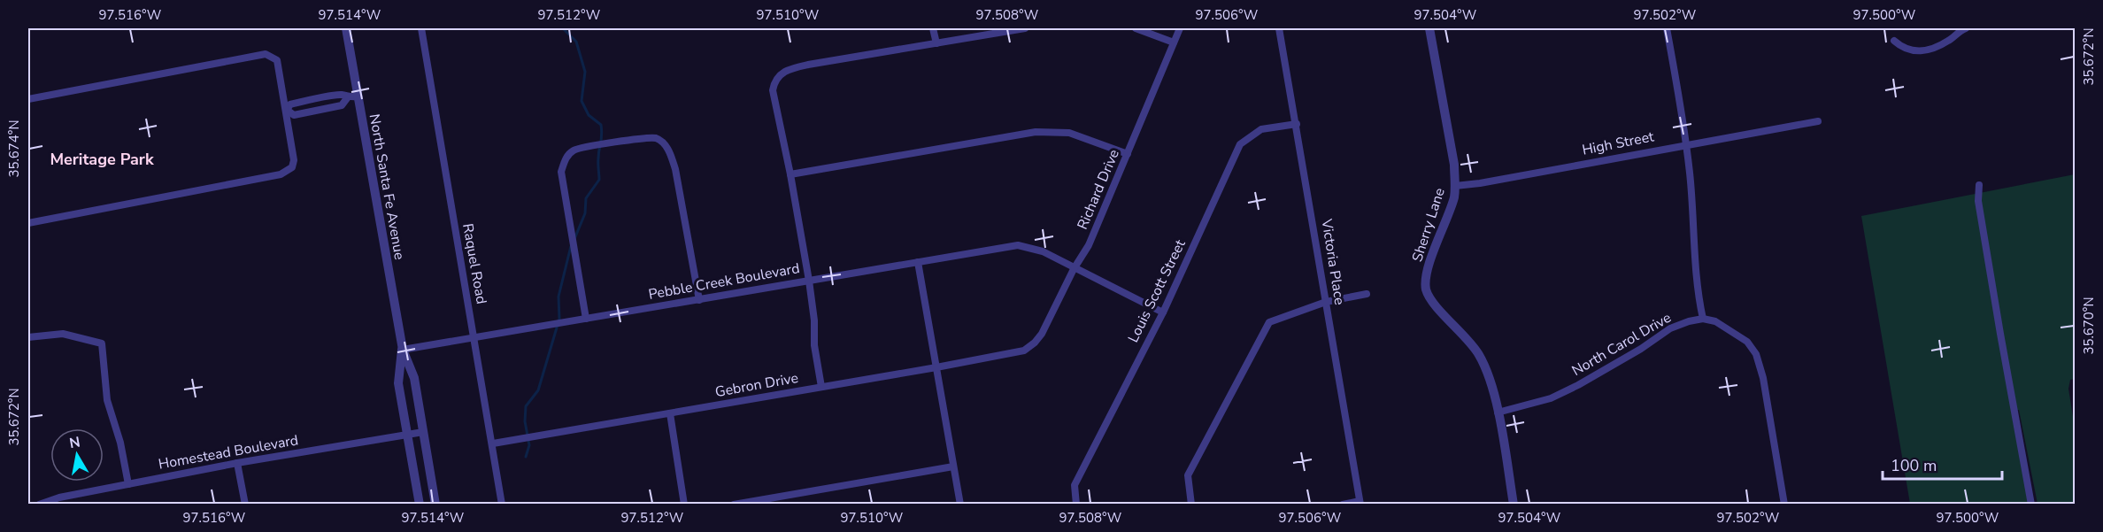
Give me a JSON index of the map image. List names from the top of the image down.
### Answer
{
  "streets": {
    "street": [
      "High Street",
      "North Santa Fe Avenue",
      "Richard Drive",
      "Sherry Lane",
      "Victoria Place",
      "Raquel Road",
      "Pebble Creek Boulevard",
      "Louis Scott Street",
      "North Carol Drive",
      "Gebron Drive",
      "Homestead Boulevard"
    ]
  },
  "crossings": [
    ["High Street", "Sherry Lane"],
    ["North Santa Fe Avenue", "Pebble Creek Boulevard"],
    ["North Santa Fe Avenue", "Homestead Boulevard"],
    ["Richard Drive", "Pebble Creek Boulevard"],
    ["Richard Drive", "Gebron Drive"],
    ["Sherry Lane", "North Carol Drive"],
    ["Victoria Place", "Louis Scott Street"],
    ["Raquel Road", "Pebble Creek Boulevard"],
    ["Raquel Road", "Gebron Drive"],
    ["Pebble Creek Boulevard", "Louis Scott Street"]
  ],
  "districts": ["Meritage Park"],
  "scale_bar": "100 m",
  "north": "top",
  "coordinates": [
    "97.516°W",
    "97.514°W",
    "97.512°W",
    "97.510°W",
    "97.508°W",
    "97.506°W",
    "97.504°W",
    "97.502°W",
    "97.500°W",
    "35.672°N",
    "35.674°N",
    "35.670°N"
  ]
}
